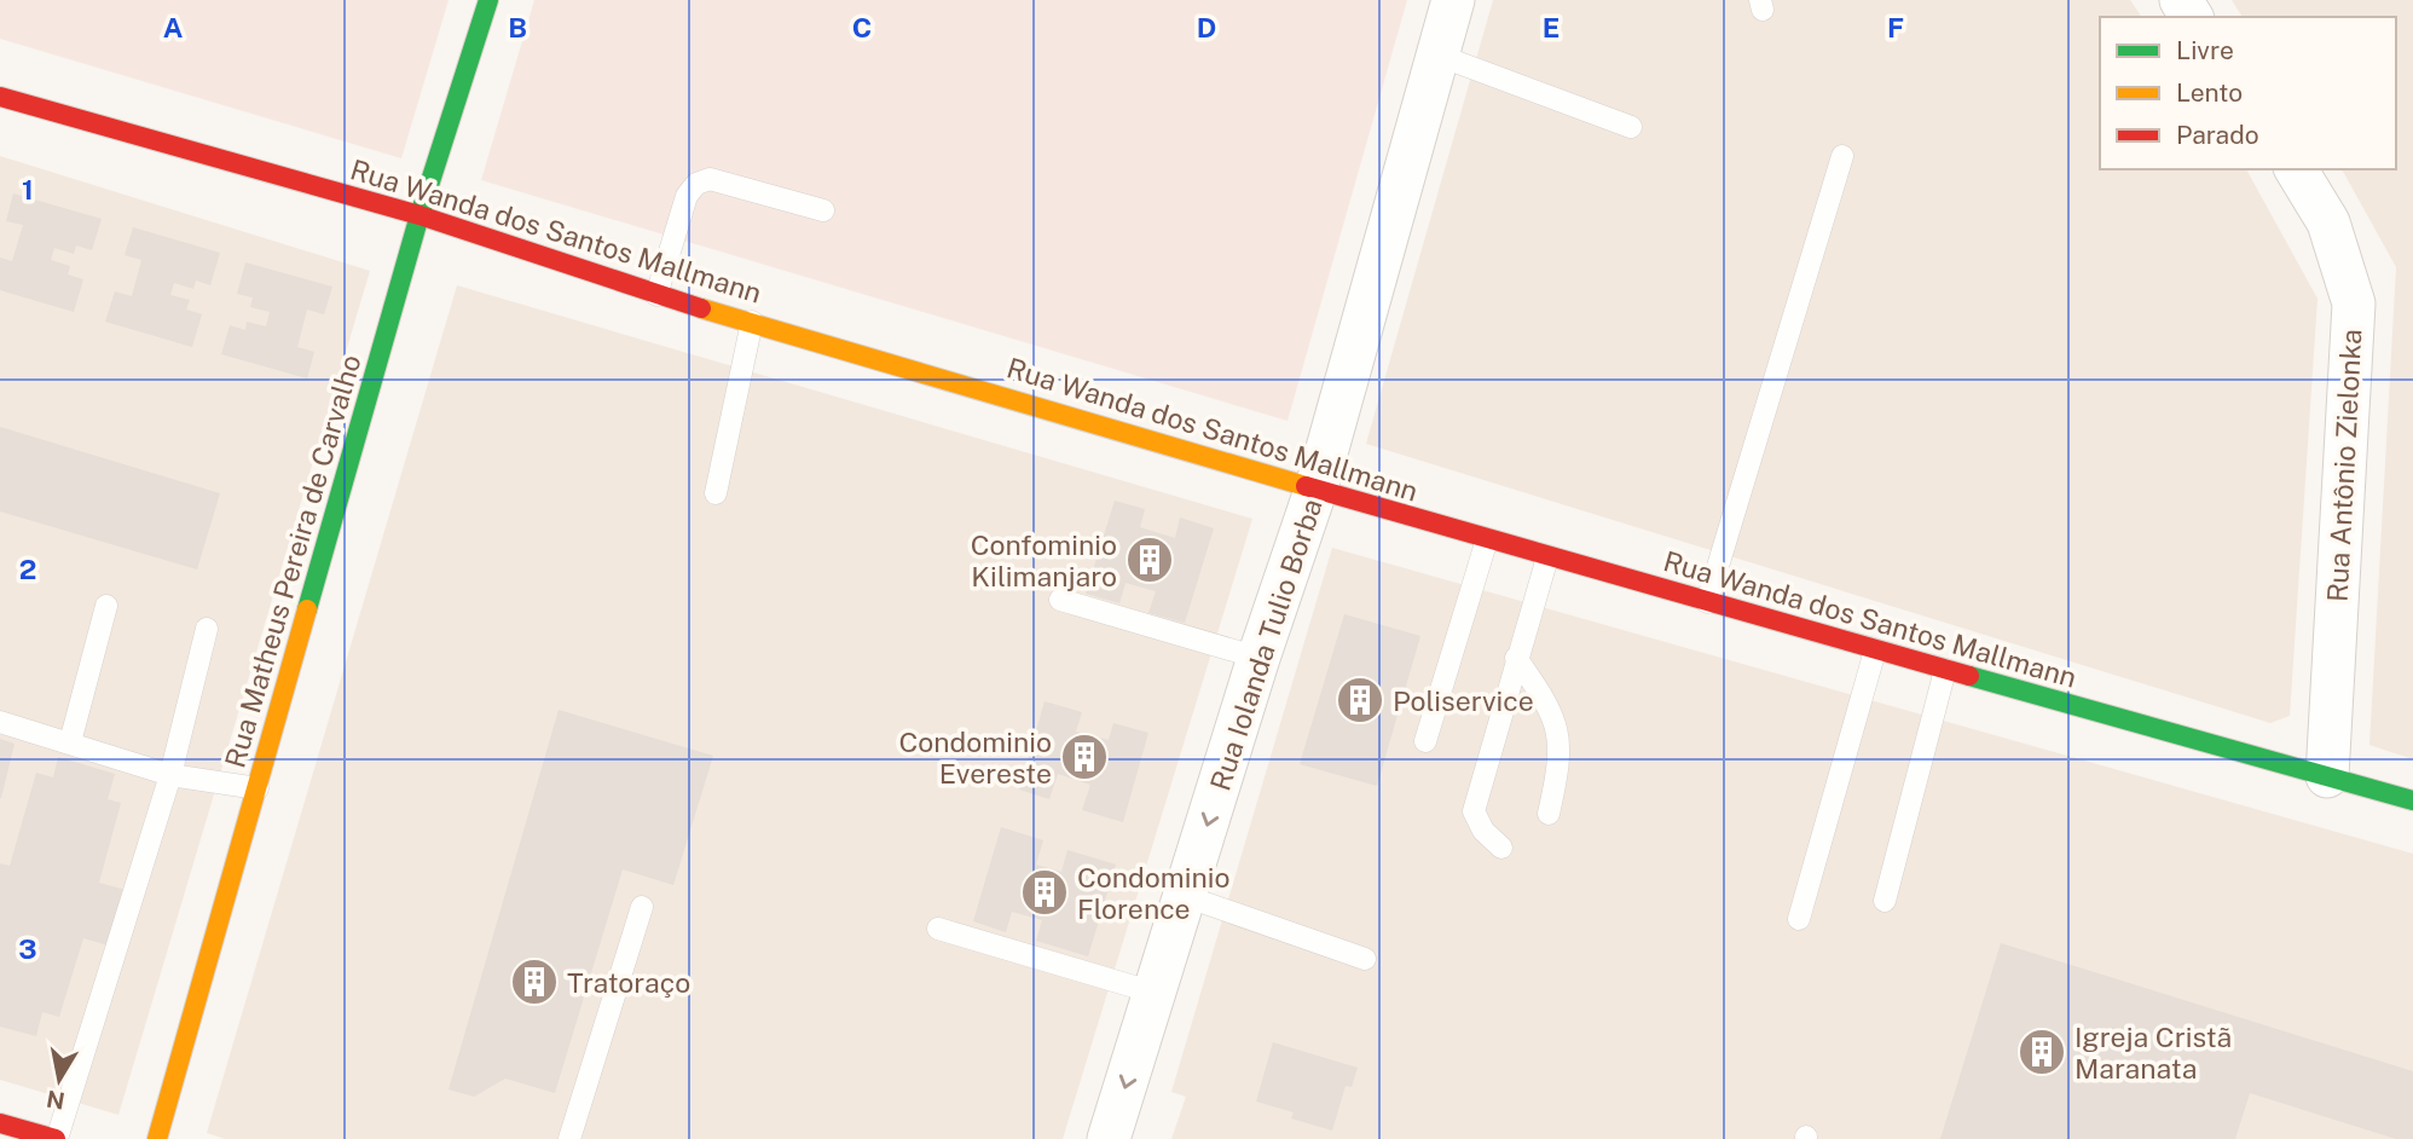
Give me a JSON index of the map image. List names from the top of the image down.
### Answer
{
  "streets": {
    "street": [
      "Rua Wanda dos Santos Mallmann",
      "Rua Antônio Zielonka",
      "Rua Matheus Pereira de Carvalho",
      "Rua Iolanda Tulio Borba"
    ]
  },
  "crossings": [
    ["Rua Wanda dos Santos Mallmann", "Rua Antônio Zielonka"],
    ["Rua Wanda dos Santos Mallmann", "Rua Matheus Pereira de Carvalho"],
    ["Rua Wanda dos Santos Mallmann", "Rua Iolanda Tulio Borba"]
  ],
  "places": {
    "building": [
      "Confominio Kilimanjaro",
      "Poliservice",
      "Condominio Evereste",
      "Condominio Florence",
      "Tratoraço",
      "Igreja Cristã Maranata"
    ]
  },
  "legend": ["Livre", "Lento", "Parado"],
  "north": "bottom",
  "grid": {
    "columns": [
      "A",
      "B",
      "C",
      "D",
      "E",
      "F"
    ],
    "rows": ["1", "2", "3"]
  }
}
